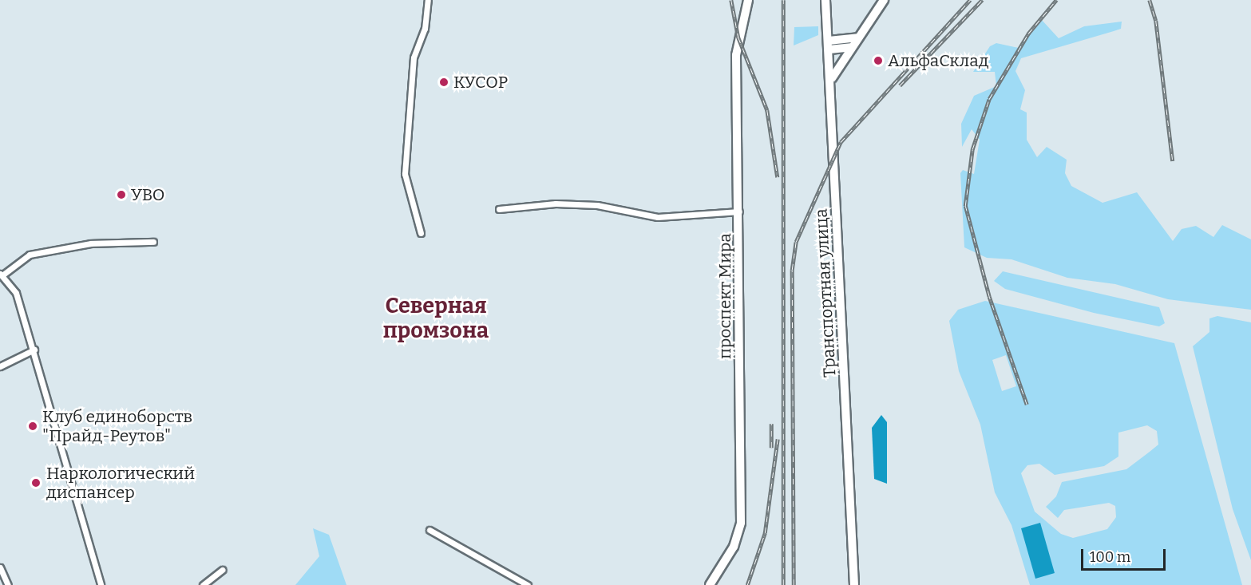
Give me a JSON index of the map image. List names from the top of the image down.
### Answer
{
  "streets": {
    "street": ["Транспортная улица", "проспект Мира"]
  },
  "districts": ["Северная промзона"],
  "places": [
    "АльфаСклад",
    "КУСОР",
    "УВО",
    "Клуб единоборств \"Прайд-Реутов\"",
    "Наркологический диспансер"
  ],
  "scale_bar": "100 m"
}
